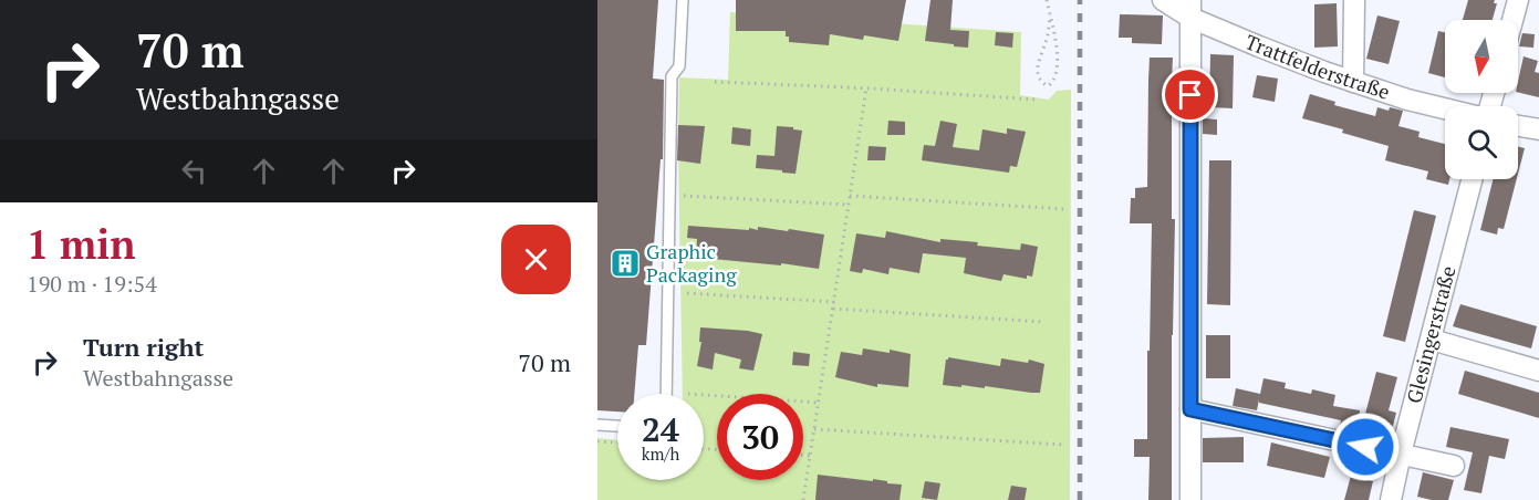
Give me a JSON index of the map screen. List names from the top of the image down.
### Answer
{
  "streets": {
    "street": ["Trattfelderstraße", "Glesingerstraße"]
  },
  "places": {
    "building": ["Graphic Packaging"]
  },
  "north": "bottom",
  "page": {
    "turn": ["70 m", "Westbahngasse"],
    "heading": ["1 min", "190 m · 19:54"],
    "list": [
      {
        "name": "Turn right",
        "note": "Westbahngasse",
        "value": "70 m"
      }
    ],
    "speed": "24 km/h",
    "limit": "30"
  }
}
